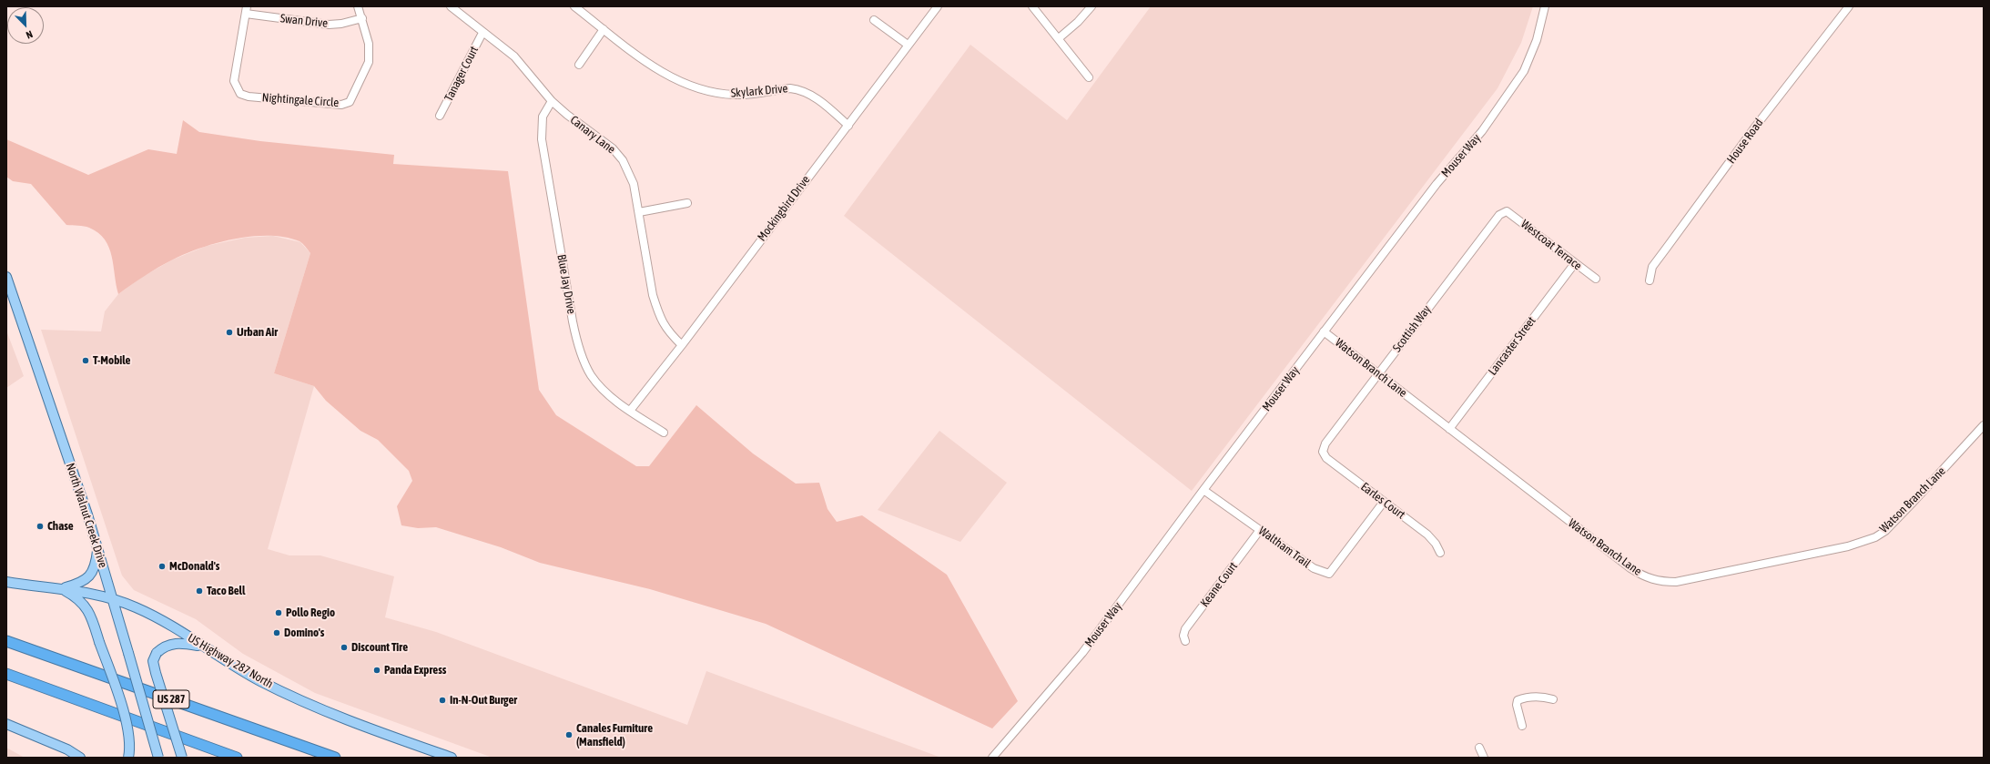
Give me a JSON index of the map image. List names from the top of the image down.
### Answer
{
  "streets": {
    "highway": ["US 287"],
    "main road": ["North Walnut Creek Drive", "US Highway 287 North"],
    "street": [
      "Swan Drive",
      "Tanager Court",
      "Skylark Drive",
      "Nightingale Circle",
      "Canary Lane",
      "House Road",
      "Mouser Way",
      "Mockingbird Drive",
      "Westcoat Terrace",
      "Blue Jay Drive",
      "Scottish Way",
      "Lancaster Street",
      "Watson Branch Lane",
      "Earles Court",
      "Waltham Trail",
      "Keane Court"
    ]
  },
  "crossings": [
    ["Swan Drive", "Nightingale Circle"],
    ["Tanager Court", "Canary Lane"],
    ["Skylark Drive", "Mockingbird Drive"],
    ["Canary Lane", "Mockingbird Drive"],
    ["Canary Lane", "Blue Jay Drive"],
    ["Mouser Way", "Watson Branch Lane"],
    ["Mouser Way", "Waltham Trail"],
    ["Mockingbird Drive", "Blue Jay Drive"],
    ["Westcoat Terrace", "Scottish Way"],
    ["Westcoat Terrace", "Lancaster Street"],
    ["Scottish Way", "Watson Branch Lane"],
    ["Scottish Way", "Earles Court"],
    ["Lancaster Street", "Watson Branch Lane"],
    ["Earles Court", "Waltham Trail"],
    ["North Walnut Creek Drive", "US Highway 287 North"],
    ["Waltham Trail", "Keane Court"]
  ],
  "places": [
    "Urban Air",
    "T-Mobile",
    "Chase",
    "McDonald's",
    "Taco Bell",
    "Pollo Regio",
    "Domino's",
    "Discount Tire",
    "Panda Express",
    "In-N-Out Burger",
    "Canales Furniture (Mansfield)"
  ],
  "north": "bottom right"
}
